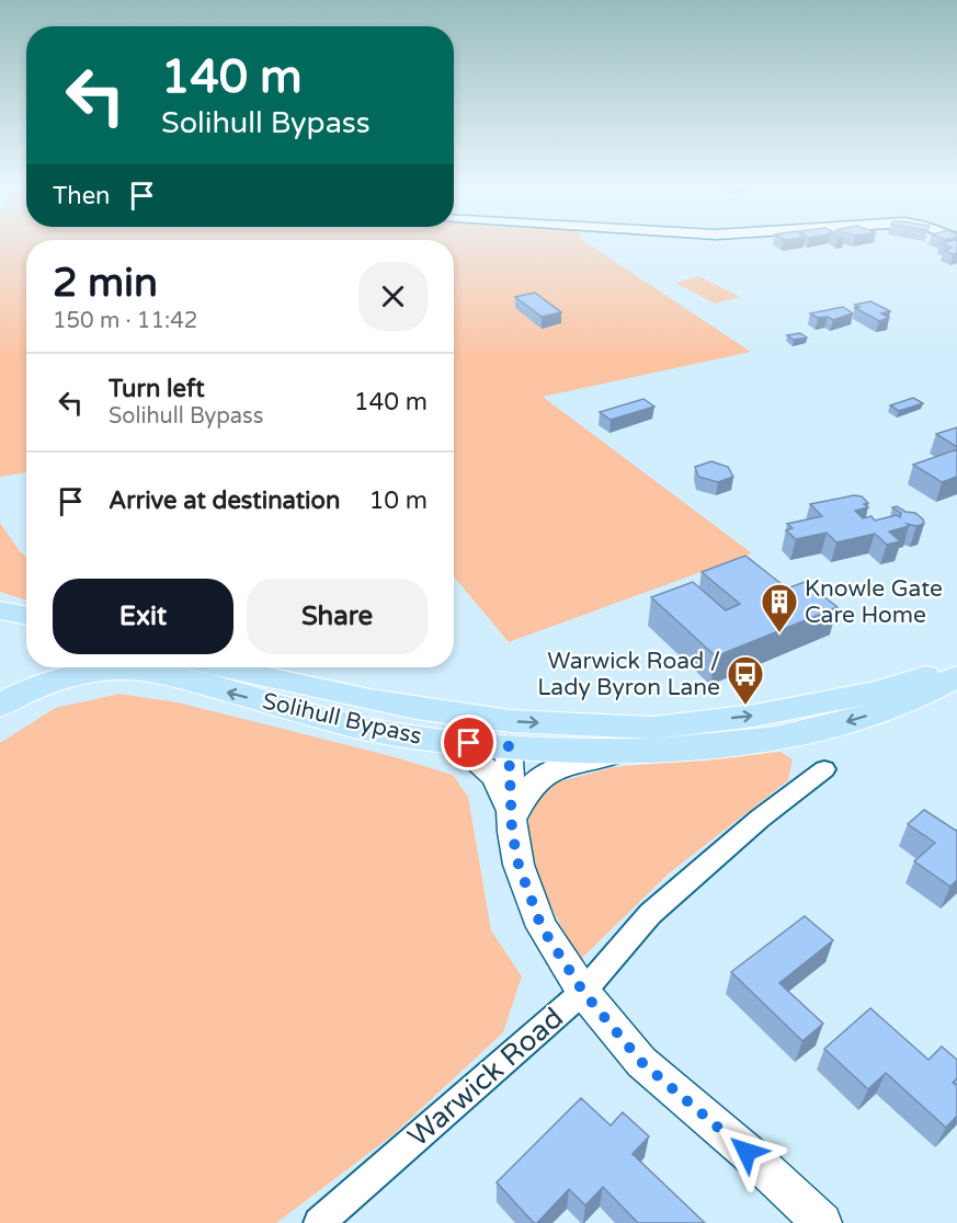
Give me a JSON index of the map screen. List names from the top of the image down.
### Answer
{
  "streets": {
    "main road": ["Solihull Bypass"],
    "street": ["Warwick Road"]
  },
  "places": {
    "building": ["Knowle Gate Care Home"],
    "bus stop": ["Warwick Road / Lady Byron Lane"]
  },
  "page": {
    "turn": ["140 m", "Solihull Bypass"],
    "then": "Then",
    "heading": ["2 min", "150 m · 11:42"],
    "list": [
      {
        "name": "Turn left",
        "note": "Solihull Bypass",
        "value": "140 m"
      },
      {
        "name": "Arrive at destination",
        "value": "10 m"
      }
    ],
    "buttons": ["Exit", "Share"]
  }
}
